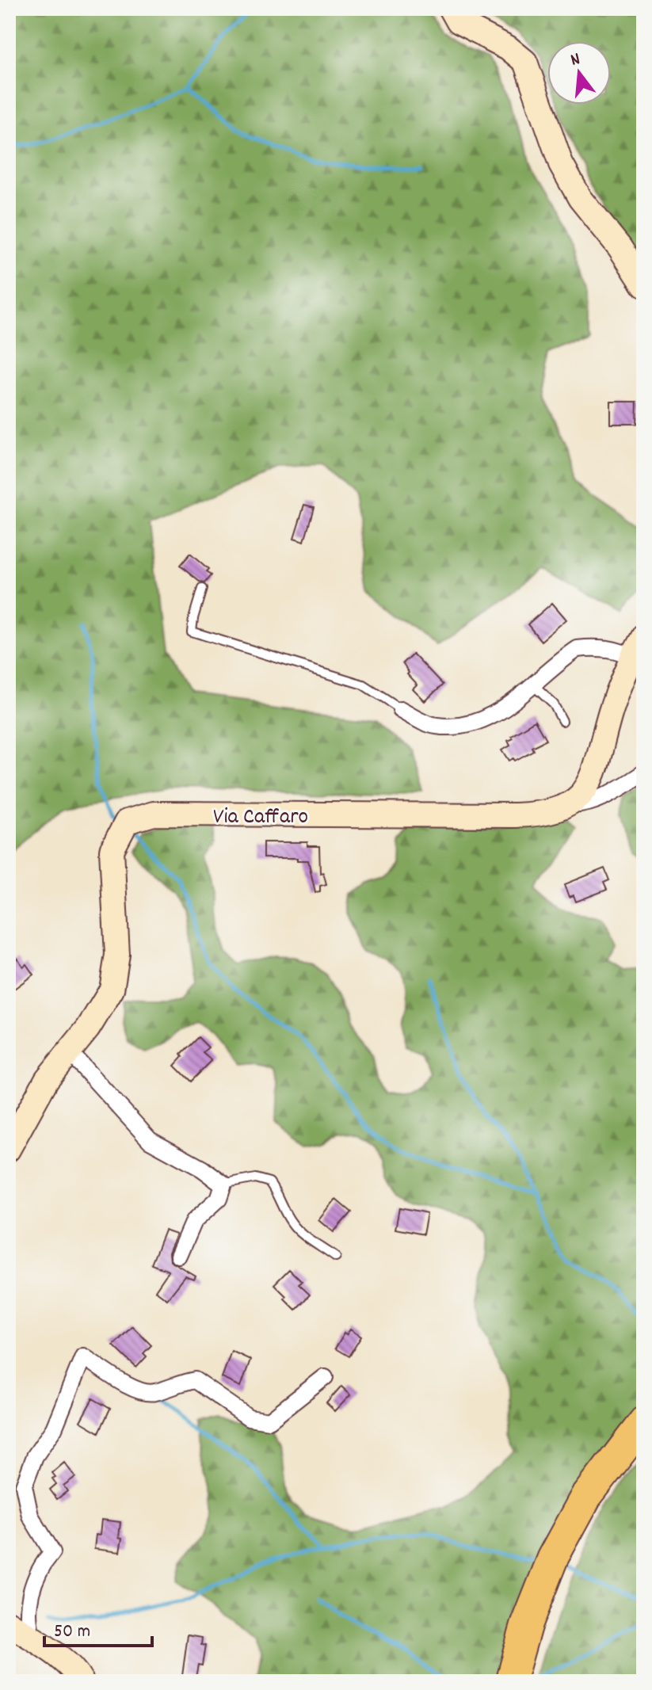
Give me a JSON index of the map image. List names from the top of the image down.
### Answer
{
  "streets": {
    "street": ["Via Caffaro"]
  },
  "scale_bar": "50 m",
  "north": "top"
}
